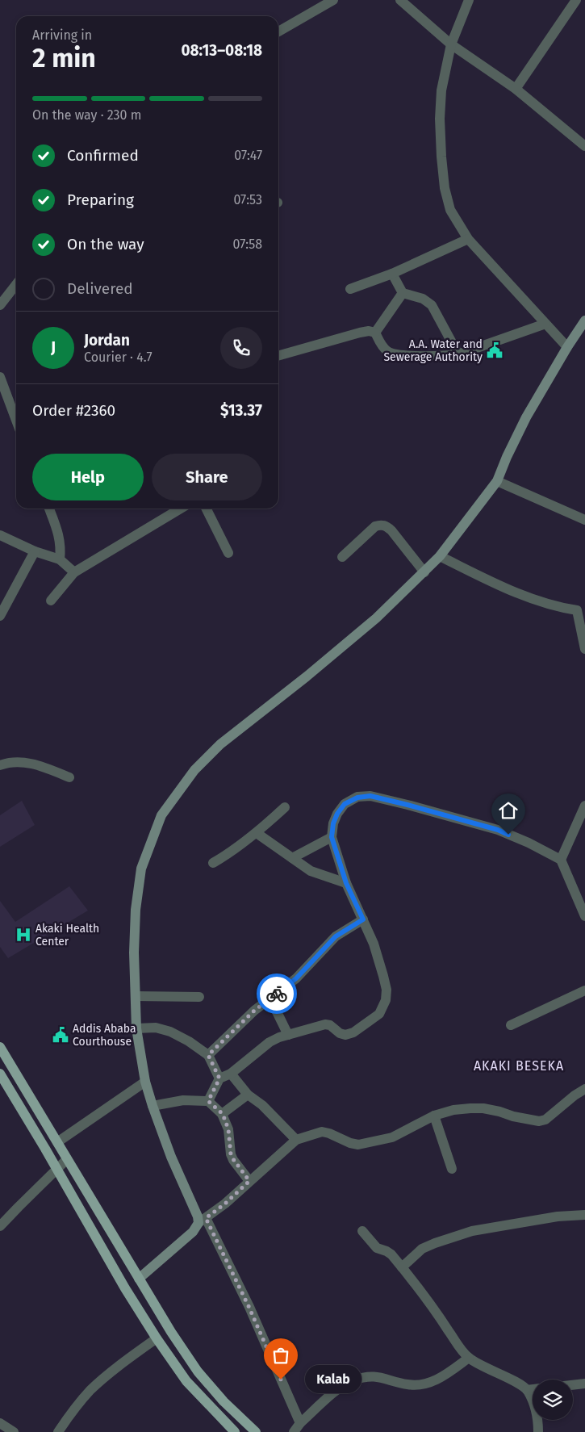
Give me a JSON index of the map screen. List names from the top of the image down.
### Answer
{
  "districts": ["AKAKI BESEKA"],
  "places": {
    "public building": ["A.A. Water and Sewerage Authority", "Addis Ababa Courthouse"],
    "hospital": ["Akaki Health Center"],
    "other": ["Kalab"]
  },
  "page": {
    "heading": ["2 min", "Arriving in", "08:13–08:18"],
    "panel": [
      "Jordan",
      "Courier · 4.7",
      "Order #2360",
      "$13.37"
    ],
    "bar": "On the way · 230 m",
    "list": [
      ["Confirmed", "07:47"],
      ["Preparing", "07:53"],
      ["On the way", "07:58"],
      "Delivered"
    ],
    "round": "J",
    "buttons": ["Help", "Share"],
    "bubble": "Kalab"
  }
}
